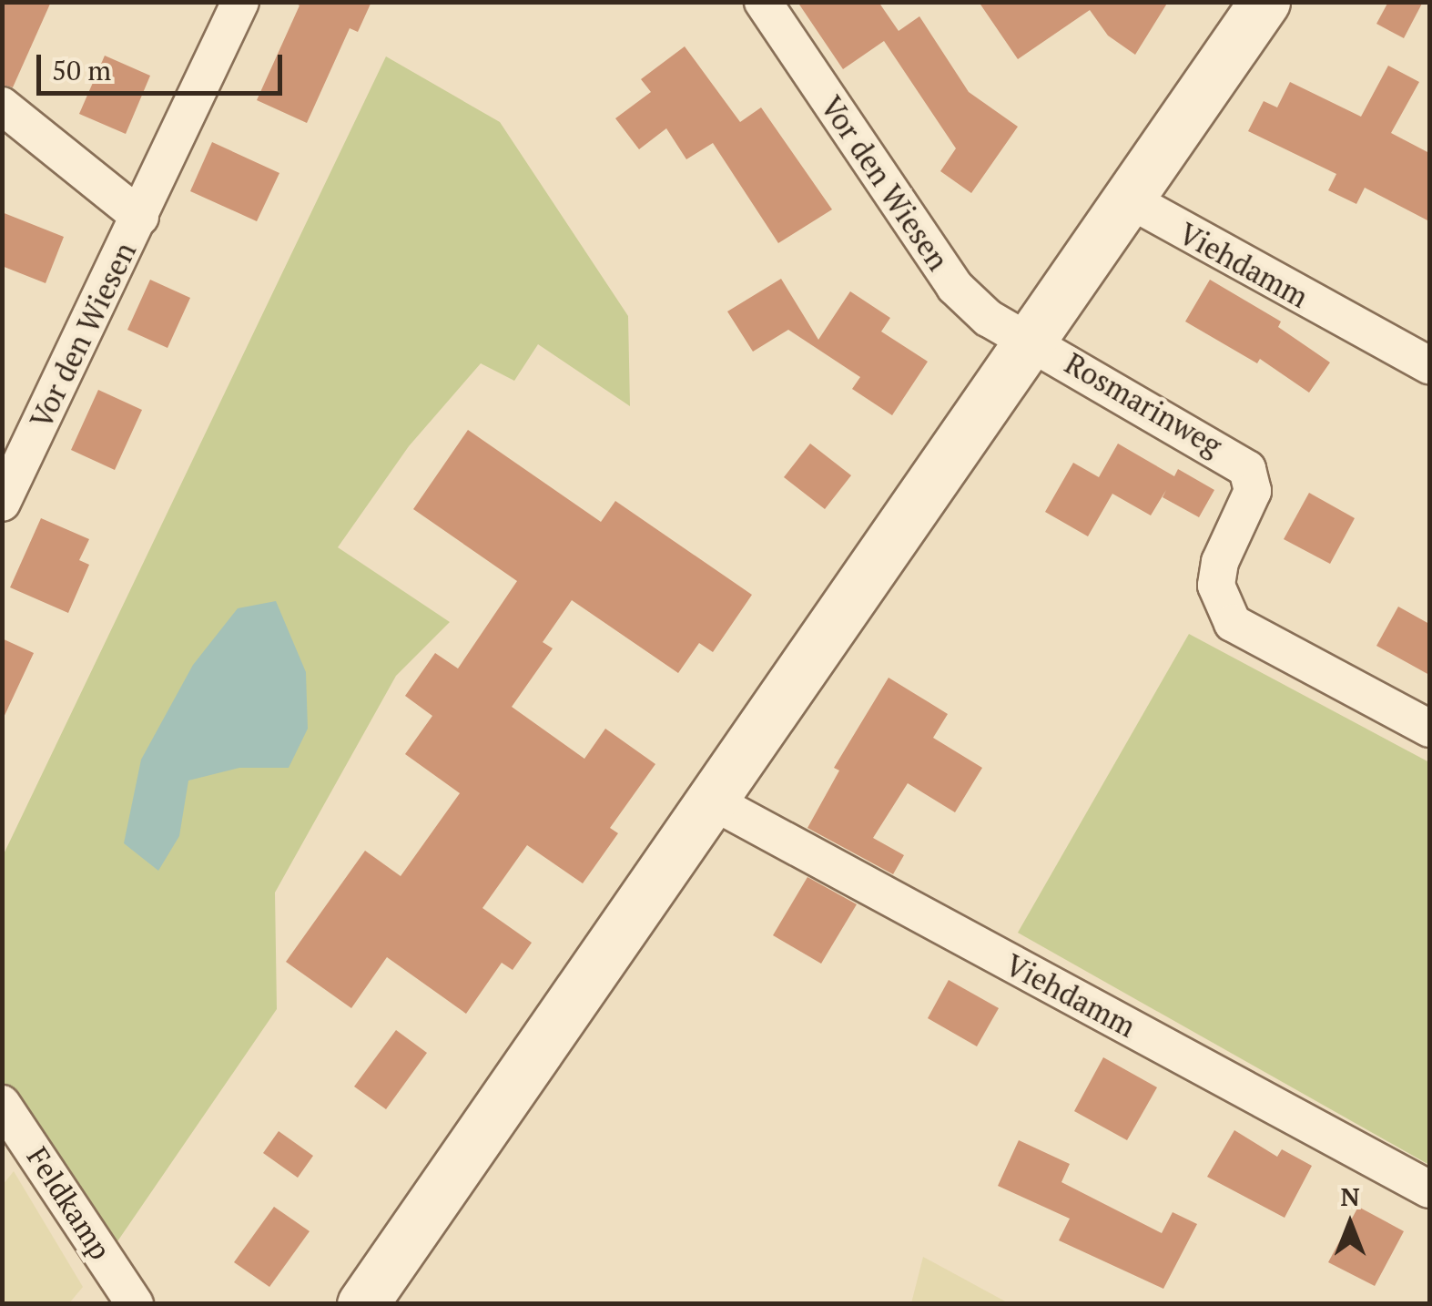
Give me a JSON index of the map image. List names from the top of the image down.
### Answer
{
  "streets": {
    "street": [
      "Vor den Wiesen",
      "Viehdamm",
      "Rosmarinweg",
      "Feldkamp"
    ]
  },
  "crossings": [
    ["Vor den Wiesen", "Rosmarinweg"]
  ],
  "scale_bar": "50 m",
  "north": "top"
}
